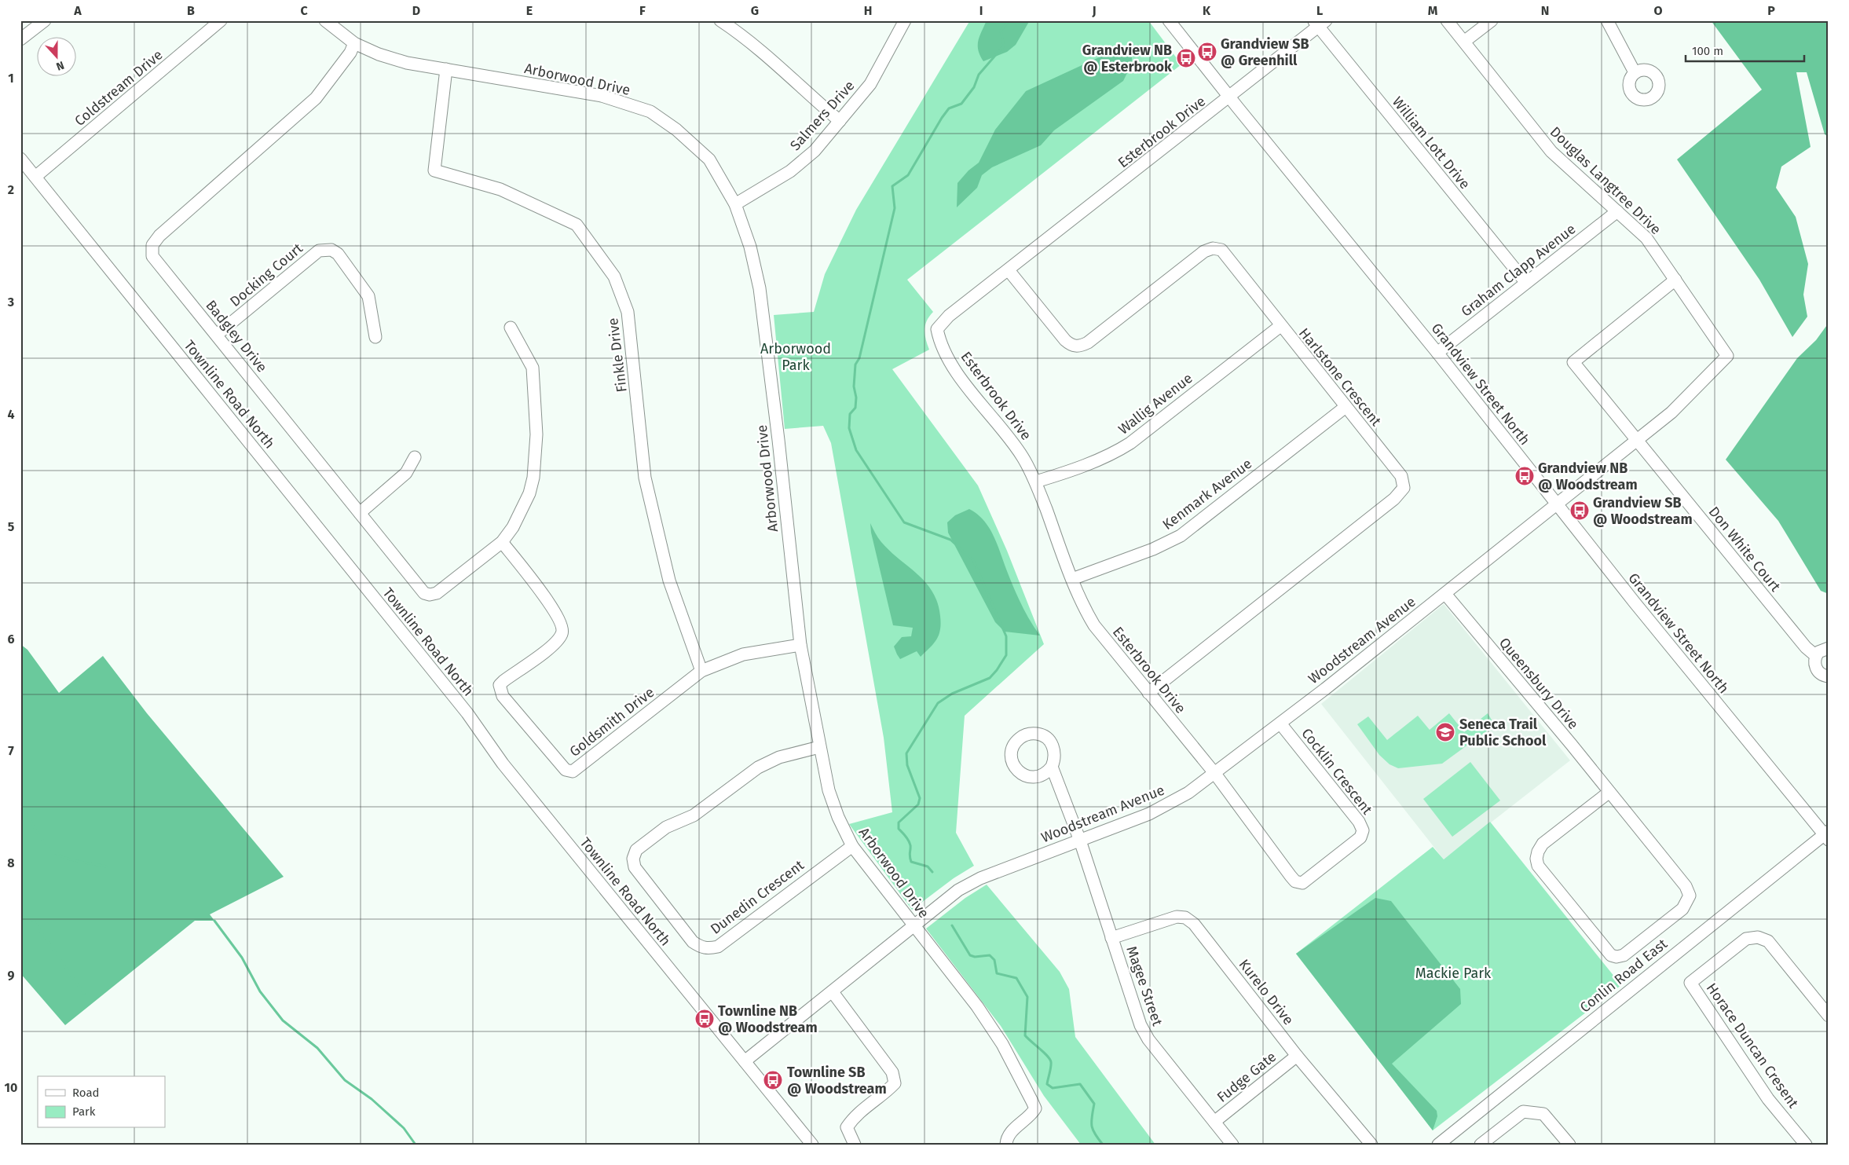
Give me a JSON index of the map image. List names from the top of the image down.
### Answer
{
  "streets": {
    "street": [
      "Arborwood Drive",
      "Coldstream Drive",
      "Salmers Drive",
      "Esterbrook Drive",
      "William Lott Drive",
      "Douglas Langtree Drive",
      "Graham Clapp Avenue",
      "Docking Court",
      "Badgley Drive",
      "Finkle Drive",
      "Harlstone Crescent",
      "Grandview Street North",
      "Townline Road North",
      "Wallig Avenue",
      "Kenmark Avenue",
      "Don White Court",
      "Woodstream Avenue",
      "Queensbury Drive",
      "Goldsmith Drive",
      "Cocklin Crescent",
      "Dunedin Crescent",
      "Conlin Road East",
      "Magee Street",
      "Kurelo Drive",
      "Horace Duncan Cresent",
      "Fudge Gate"
    ]
  },
  "crossings": [
    ["Arborwood Drive", "Salmers Drive"],
    ["Arborwood Drive", "Badgley Drive"],
    ["Arborwood Drive", "Finkle Drive"],
    ["Arborwood Drive", "Woodstream Avenue"],
    ["Arborwood Drive", "Goldsmith Drive"],
    ["Arborwood Drive", "Dunedin Crescent"],
    ["Coldstream Drive", "Townline Road North"],
    ["Esterbrook Drive", "William Lott Drive"],
    ["Esterbrook Drive", "Harlstone Crescent"],
    ["Esterbrook Drive", "Grandview Street North"],
    ["Esterbrook Drive", "Wallig Avenue"],
    ["Esterbrook Drive", "Kenmark Avenue"],
    ["Esterbrook Drive", "Woodstream Avenue"],
    ["Esterbrook Drive", "Cocklin Crescent"],
    ["William Lott Drive", "Graham Clapp Avenue"],
    ["Douglas Langtree Drive", "Graham Clapp Avenue"],
    ["Douglas Langtree Drive", "Grandview Street North"],
    ["Douglas Langtree Drive", "Don White Court"],
    ["Douglas Langtree Drive", "Woodstream Avenue"],
    ["Graham Clapp Avenue", "Grandview Street North"],
    ["Docking Court", "Badgley Drive"],
    ["Badgley Drive", "Goldsmith Drive"],
    ["Finkle Drive", "Goldsmith Drive"],
    ["Harlstone Crescent", "Wallig Avenue"],
    ["Harlstone Crescent", "Kenmark Avenue"],
    ["Grandview Street North", "Woodstream Avenue"],
    ["Grandview Street North", "Conlin Road East"],
    ["Townline Road North", "Woodstream Avenue"],
    ["Woodstream Avenue", "Queensbury Drive"],
    ["Woodstream Avenue", "Cocklin Crescent"],
    ["Woodstream Avenue", "Magee Street"],
    ["Magee Street", "Kurelo Drive"],
    ["Magee Street", "Fudge Gate"],
    ["Kurelo Drive", "Fudge Gate"]
  ],
  "parks": ["Arborwood Park", "Mackie Park"],
  "places": {
    "bus stop": [
      "Grandview SB @ Greenhill",
      "Grandview NB @ Esterbrook",
      "Grandview NB @ Woodstream",
      "Grandview SB @ Woodstream",
      "Townline NB @ Woodstream",
      "Townline SB @ Woodstream"
    ],
    "school or university": ["Seneca Trail Public School"]
  },
  "legend": ["Road", "Park"],
  "scale_bar": "100 m",
  "north": "bottom",
  "grid": {
    "columns": [
      "A",
      "B",
      "C",
      "D",
      "E",
      "F",
      "G",
      "H",
      "I",
      "J",
      "K",
      "L",
      "M",
      "N",
      "O",
      "P"
    ],
    "rows": [
      "1",
      "2",
      "3",
      "4",
      "5",
      "6",
      "7",
      "8",
      "9",
      "10"
    ]
  }
}
